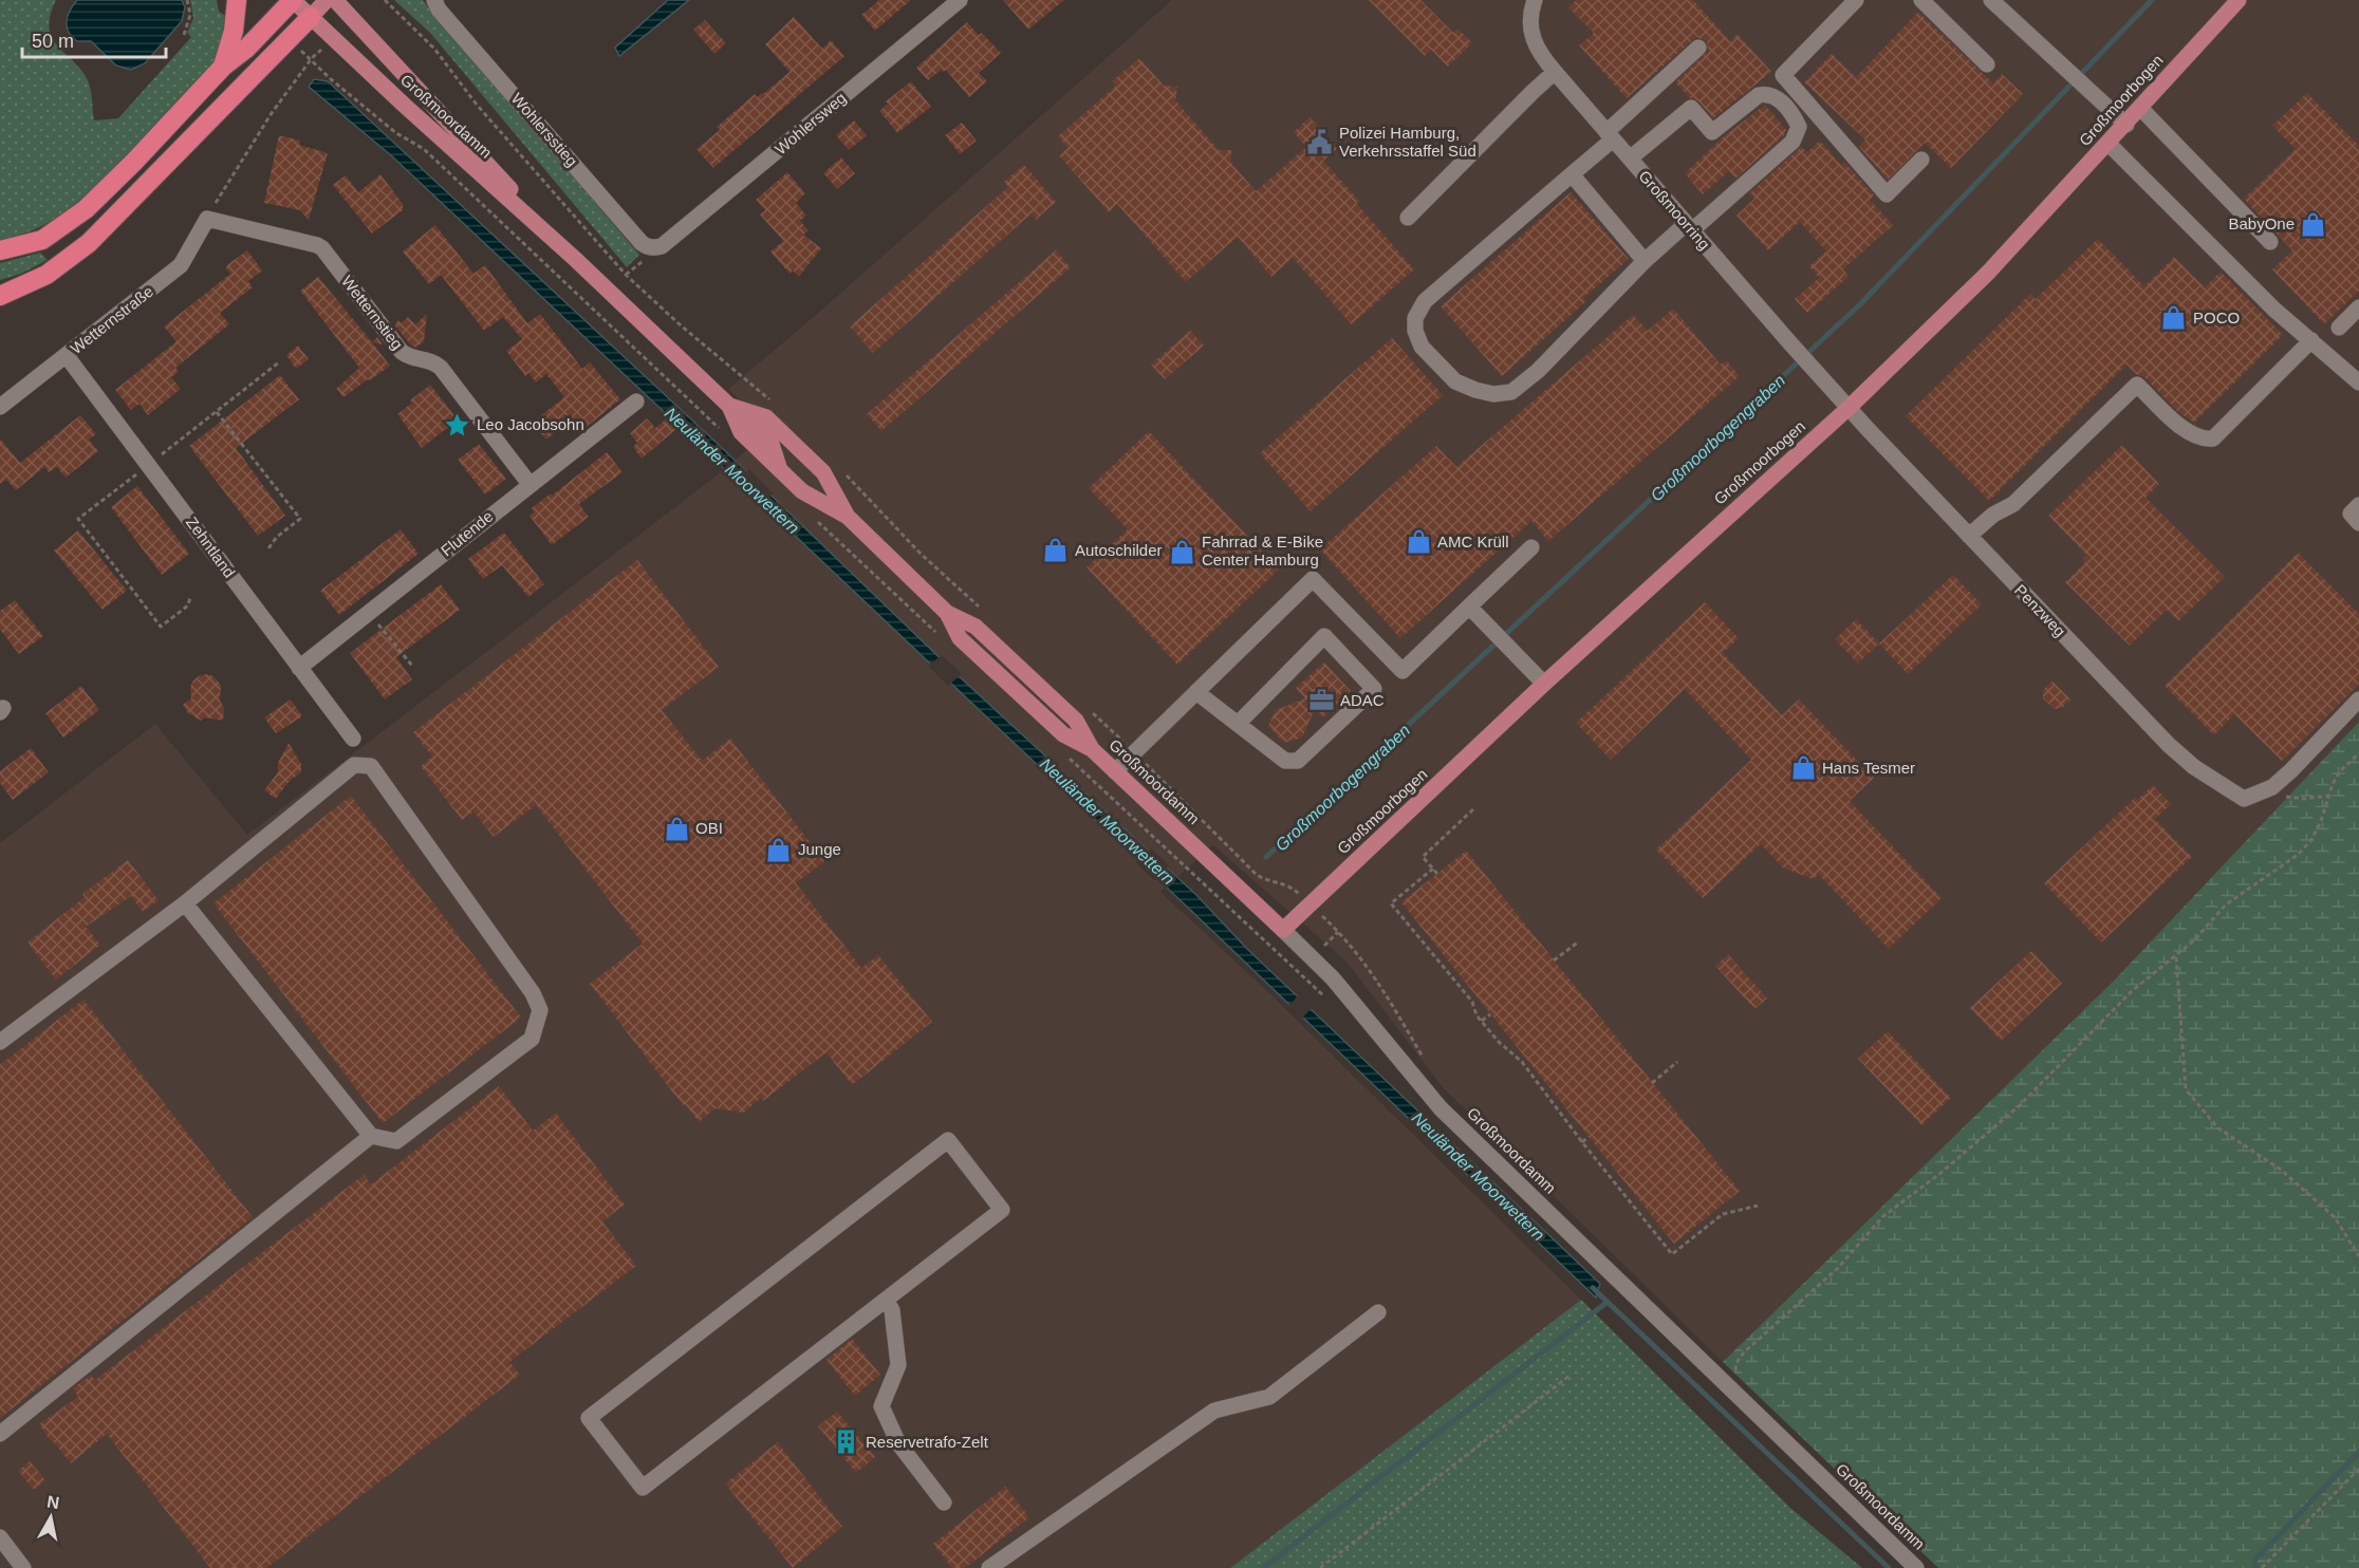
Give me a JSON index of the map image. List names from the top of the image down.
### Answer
{
  "streets": {
    "main road": ["Großmoorbogen", "Großmoordamm"],
    "street": [
      "Wohlersweg",
      "Wohlersstieg",
      "Großmoorring",
      "Wetternstieg",
      "Wetternstraße",
      "Flutende",
      "Zehntland",
      "Penzweg"
    ]
  },
  "crossings": [
    ["Großmoorbogen", "Großmoordamm"],
    ["Großmoorbogen", "Großmoorring"],
    ["Großmoorbogen", "Penzweg"],
    ["Wohlersweg", "Wohlersstieg"],
    ["Großmoorring", "Penzweg"],
    ["Wetternstieg", "Wetternstraße"],
    ["Wetternstieg", "Flutende"],
    ["Wetternstraße", "Zehntland"],
    ["Flutende", "Zehntland"]
  ],
  "water": ["Großmoorbogengraben", "Neuländer Moorwettern"],
  "places": {
    "public building": ["Polizei Hamburg, Verkehrsstaffel Süd"],
    "shop": [
      "BabyOne",
      "POCO",
      "AMC Krüll",
      "Autoschilder",
      "Fahrrad & E-Bike Center Hamburg",
      "Hans Tesmer",
      "OBI",
      "Junge"
    ],
    "place": ["Leo Jacobsohn"],
    "office": ["ADAC"],
    "building": ["Reservetrafo-Zelt"]
  },
  "scale_bar": "50 m",
  "north": "top"
}
